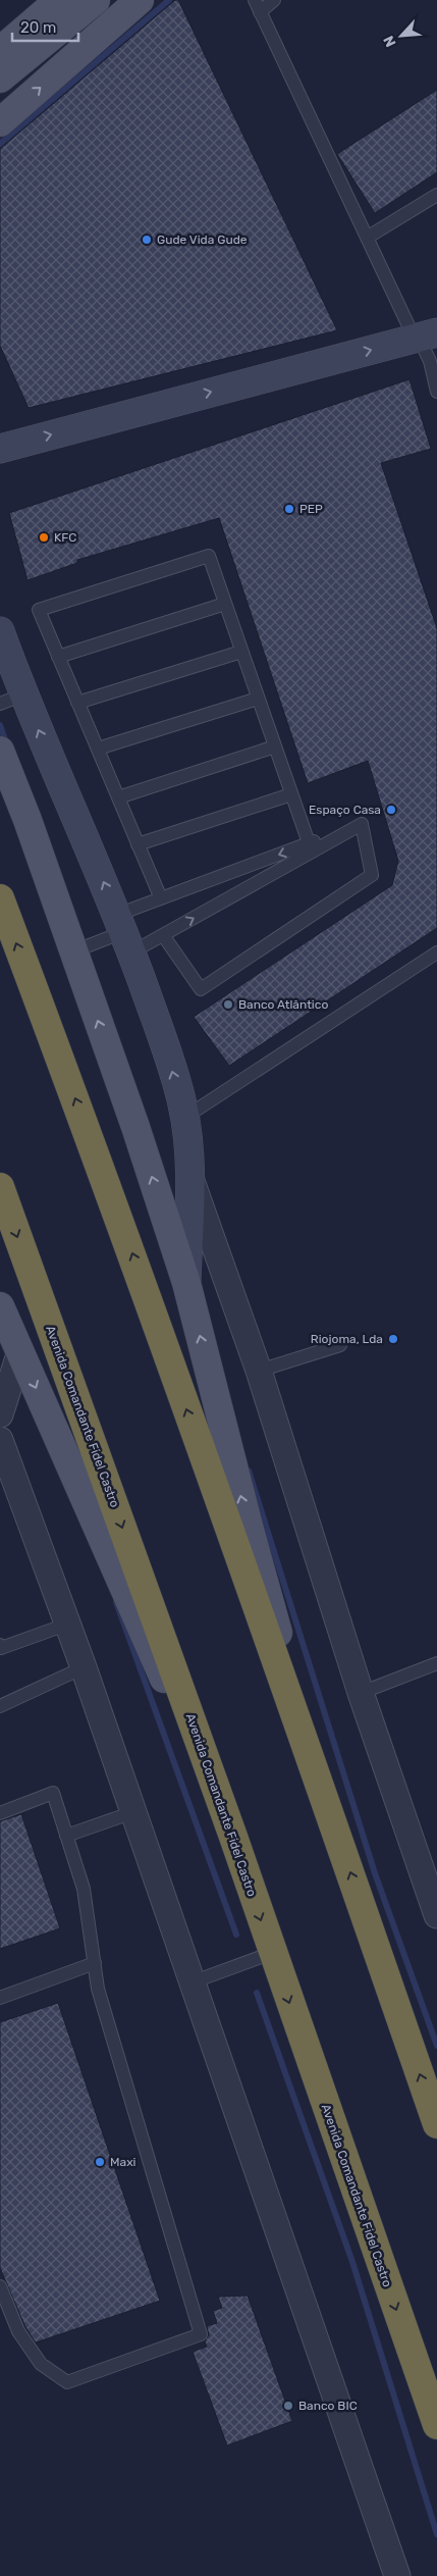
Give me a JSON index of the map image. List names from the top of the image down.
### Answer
{
  "streets": {
    "highway": ["Avenida Comandante Fidel Castro"]
  },
  "places": [
    "Gude Vida Gude",
    "PEP",
    "KFC",
    "Espaço Casa",
    "Banco Atlântico",
    "Riojoma, Lda",
    "Maxi",
    "Banco BIC"
  ],
  "scale_bar": "20 m",
  "north": "bottom left"
}
